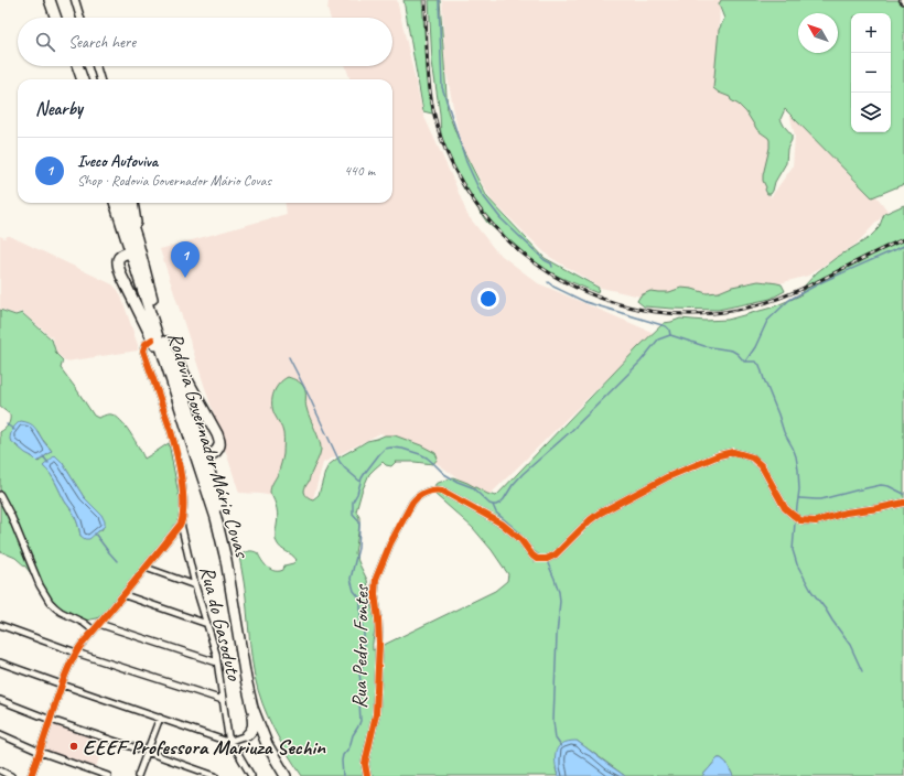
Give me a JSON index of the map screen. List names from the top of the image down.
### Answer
{
  "streets": {
    "highway": ["Rodovia Governador Mário Covas"],
    "street": ["Rua do Gasoduto", "Rua Pedro Fontes"]
  },
  "places": ["EEEF Professora Mariuza Sechin"],
  "north": "top left",
  "page": {
    "map_buttons": ["+", "−"],
    "search": "Search here",
    "heading": "Nearby",
    "list": [
      {
        "mark": "1",
        "name": "Iveco Autoviva",
        "note": "Shop · Rodovia Governador Mário Covas",
        "value": "440 m"
      }
    ],
    "pins": "1"
  }
}
